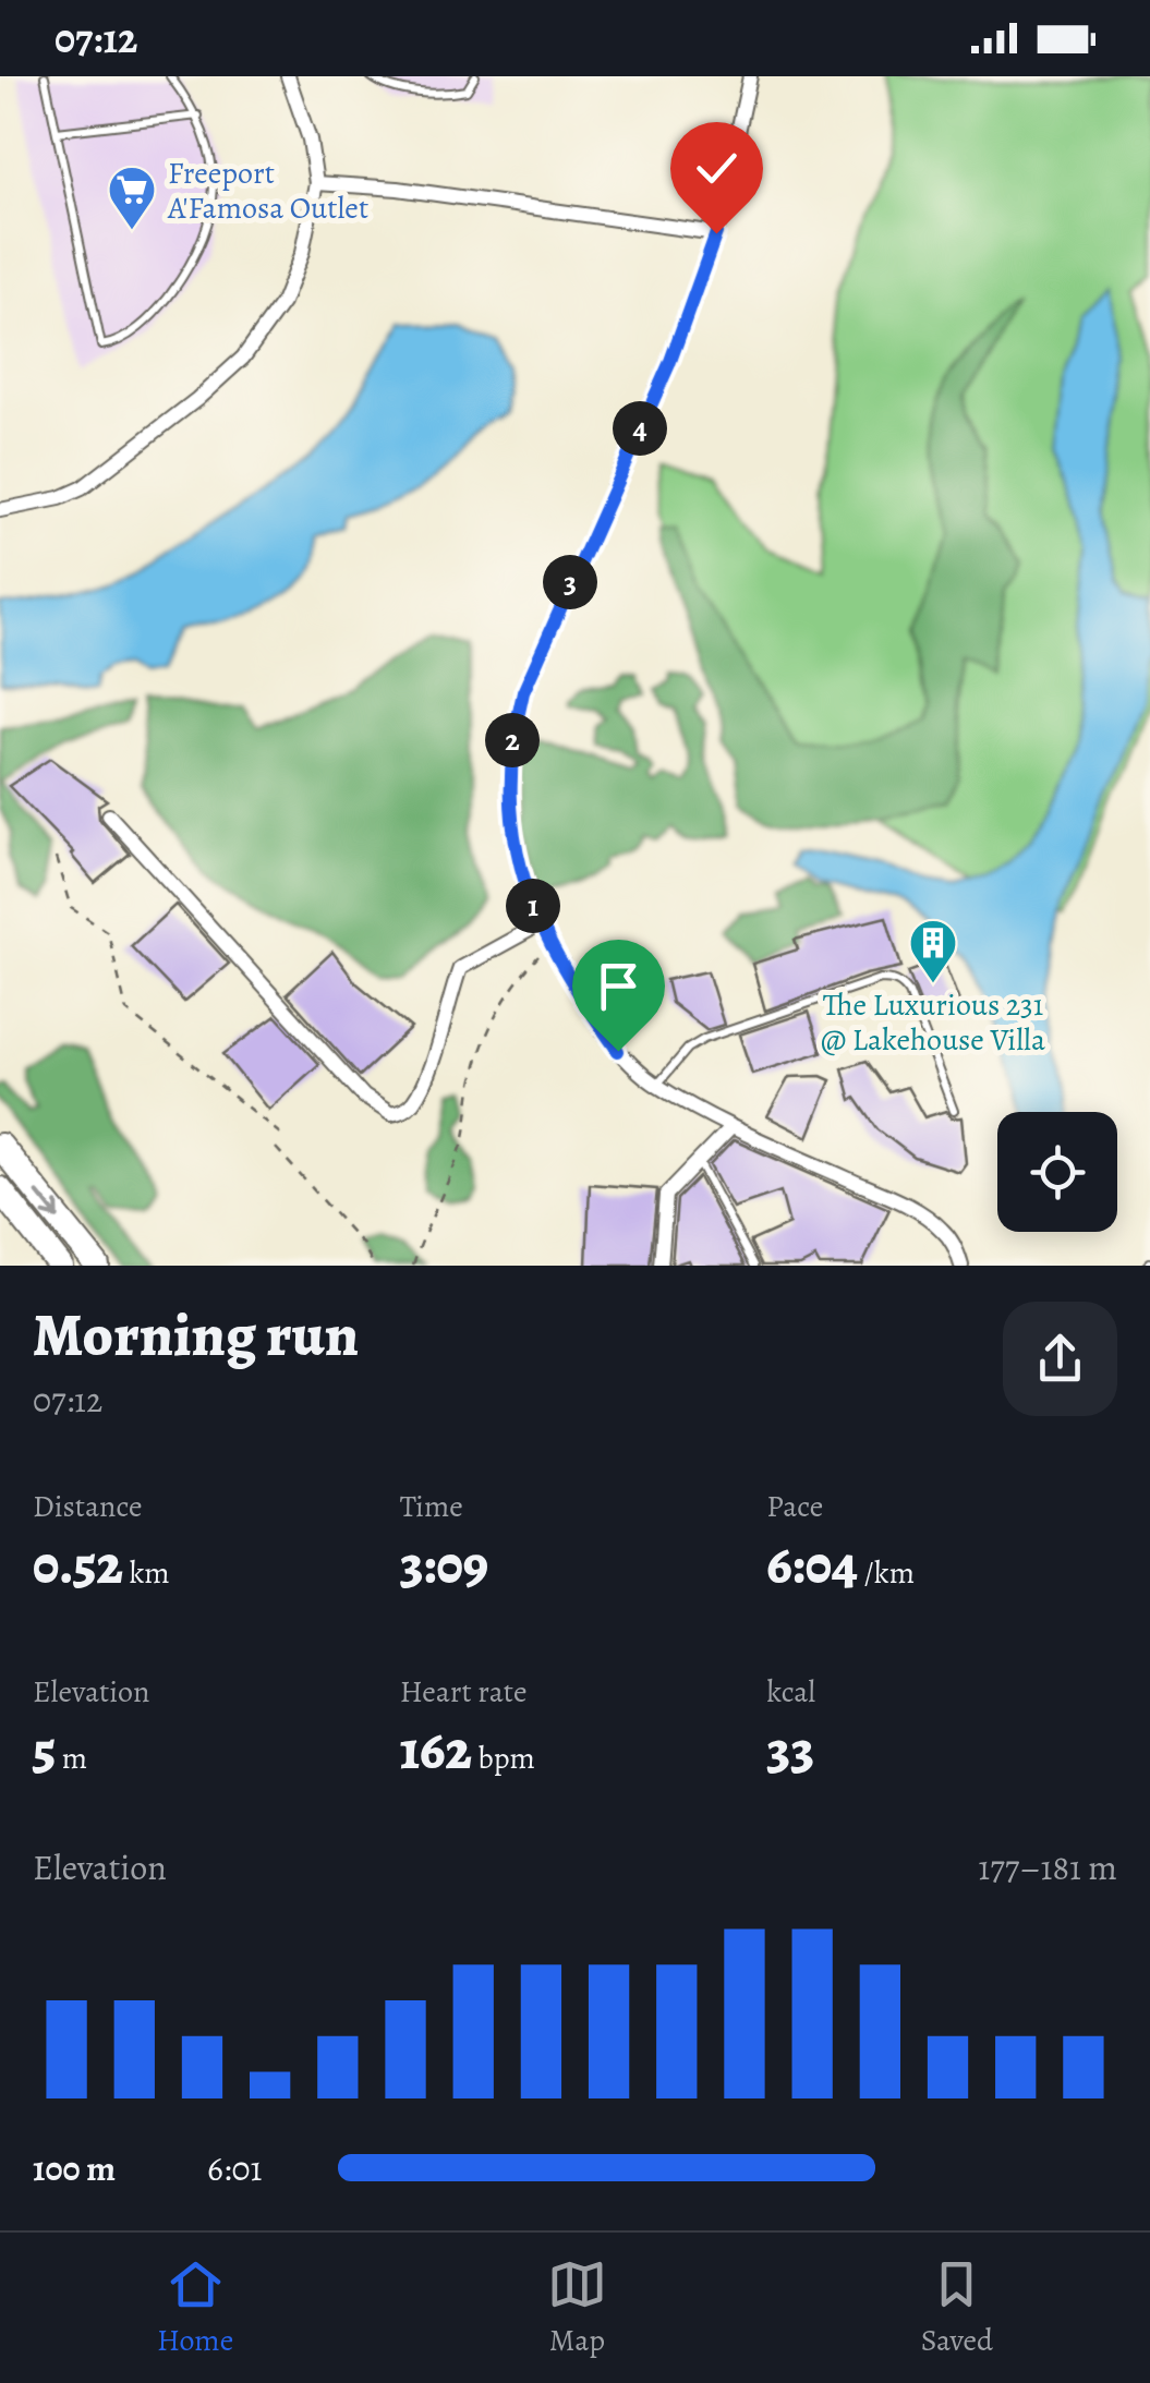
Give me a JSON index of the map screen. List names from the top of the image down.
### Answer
{
  "places": {
    "supermarket": ["Freeport A'Famosa Outlet"],
    "building": ["The Luxurious 231 @ Lakehouse Villa"]
  },
  "page": {
    "status": "07:12",
    "pins": [
      "4",
      "3",
      "2",
      "1"
    ],
    "heading": ["Morning run", "07:12"],
    "stats": [
      ["Distance", "0.52 km"],
      ["Time", "3:09"],
      ["Pace", "6:04 /km"],
      ["Elevation", "5 m"],
      ["Heart rate", "162 bpm"],
      ["kcal", "33"]
    ],
    "chart": ["Elevation", "177–181 m"],
    "list": [
      {
        "name": "100 m",
        "note": "6:01"
      }
    ],
    "tabs": ["Home", "Map", "Saved"]
  }
}
